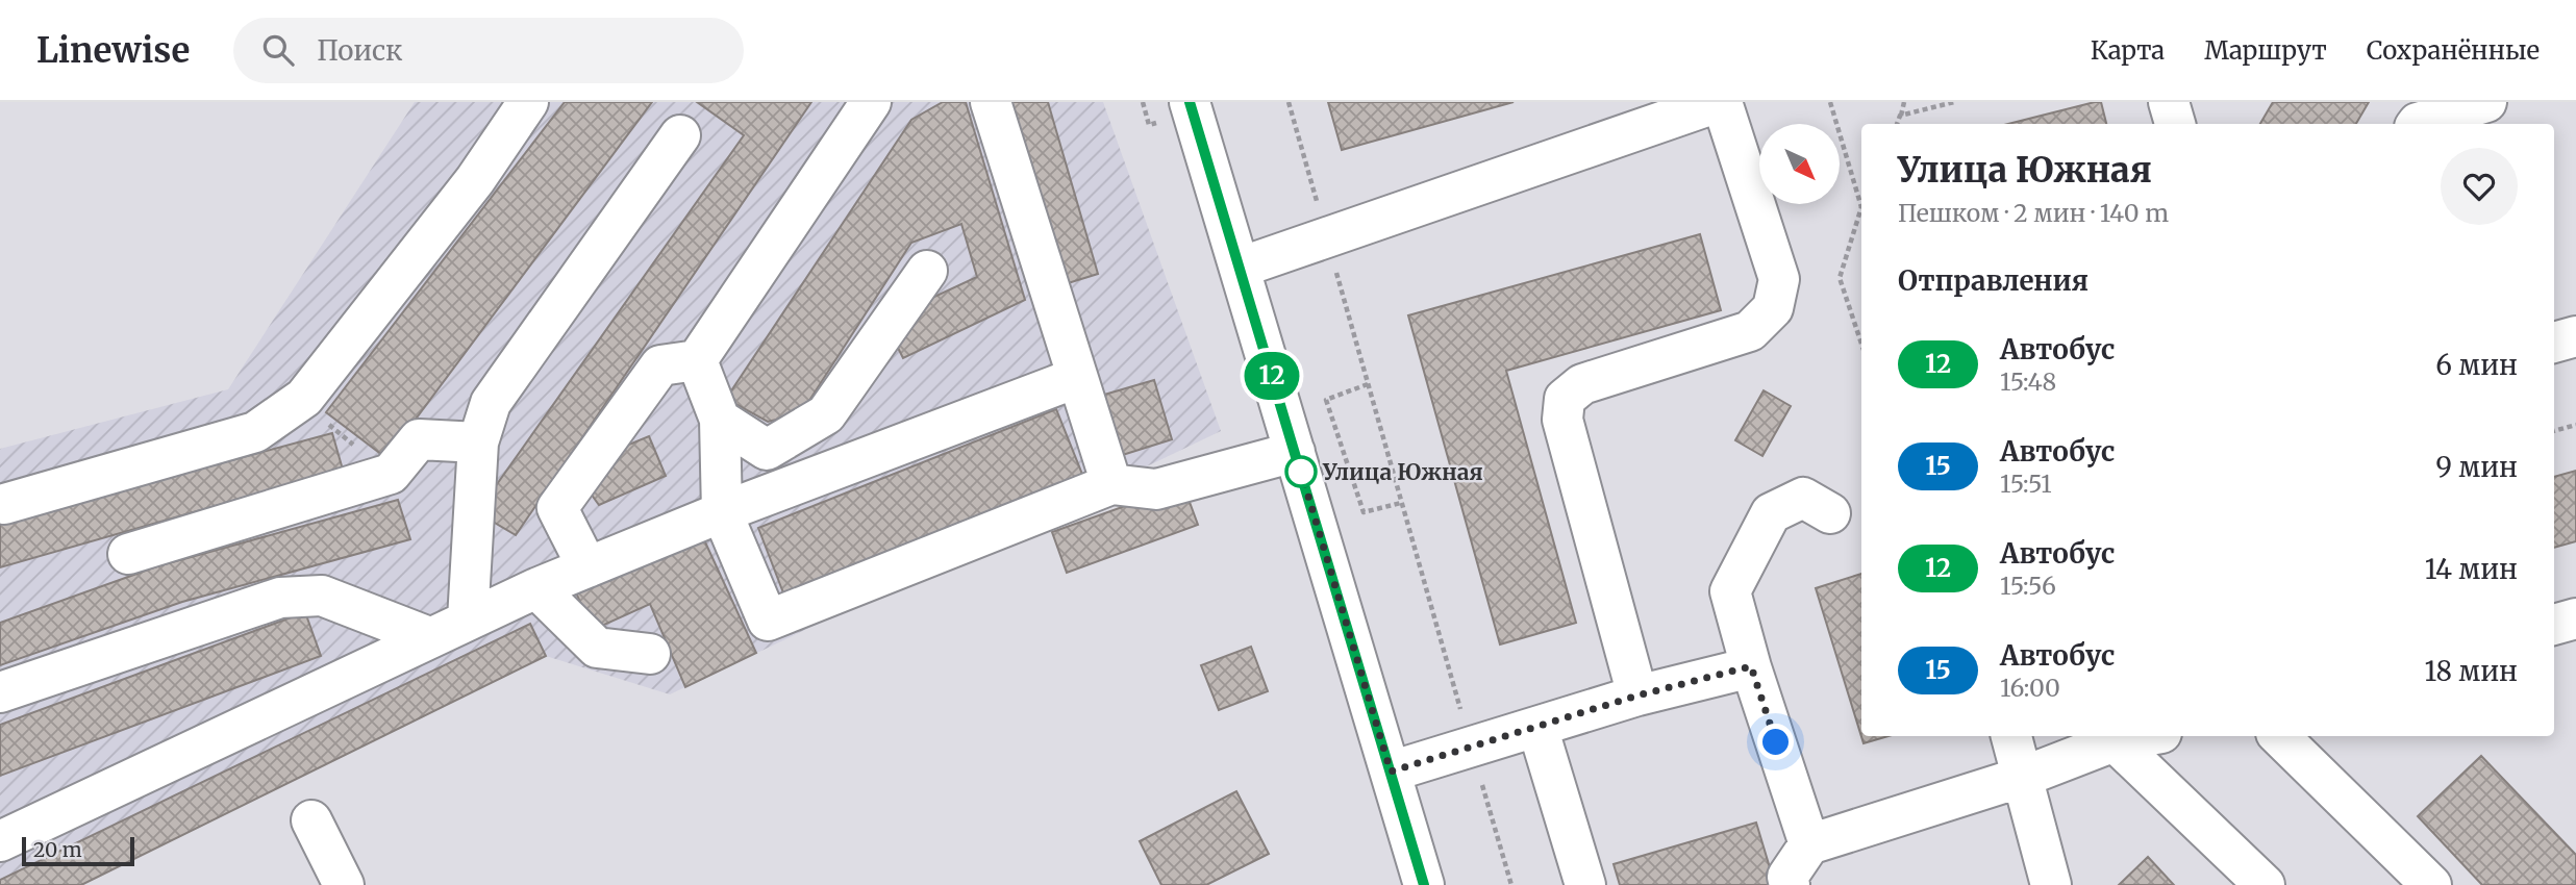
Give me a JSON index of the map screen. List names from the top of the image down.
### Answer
{
  "places": ["Улица Южная"],
  "lines": ["bus line 12"],
  "scale_bar": "20 m",
  "north": "bottom right",
  "page": {
    "header": "Linewise",
    "search": "Поиск",
    "nav": ["Карта", "Маршрут", "Сохранённые"],
    "on_map": "12",
    "heading": [
      ["Улица Южная", "Пешком · 2 мин · 140 m"],
      "Отправления"
    ],
    "list": [
      {
        "mark": "12",
        "name": "Автобус",
        "note": "15:48",
        "value": "6 мин"
      },
      {
        "mark": "15",
        "name": "Автобус",
        "note": "15:51",
        "value": "9 мин"
      },
      {
        "mark": "12",
        "name": "Автобус",
        "note": "15:56",
        "value": "14 мин"
      },
      {
        "mark": "15",
        "name": "Автобус",
        "note": "16:00",
        "value": "18 мин"
      }
    ],
    "scale": "20 m"
  }
}
